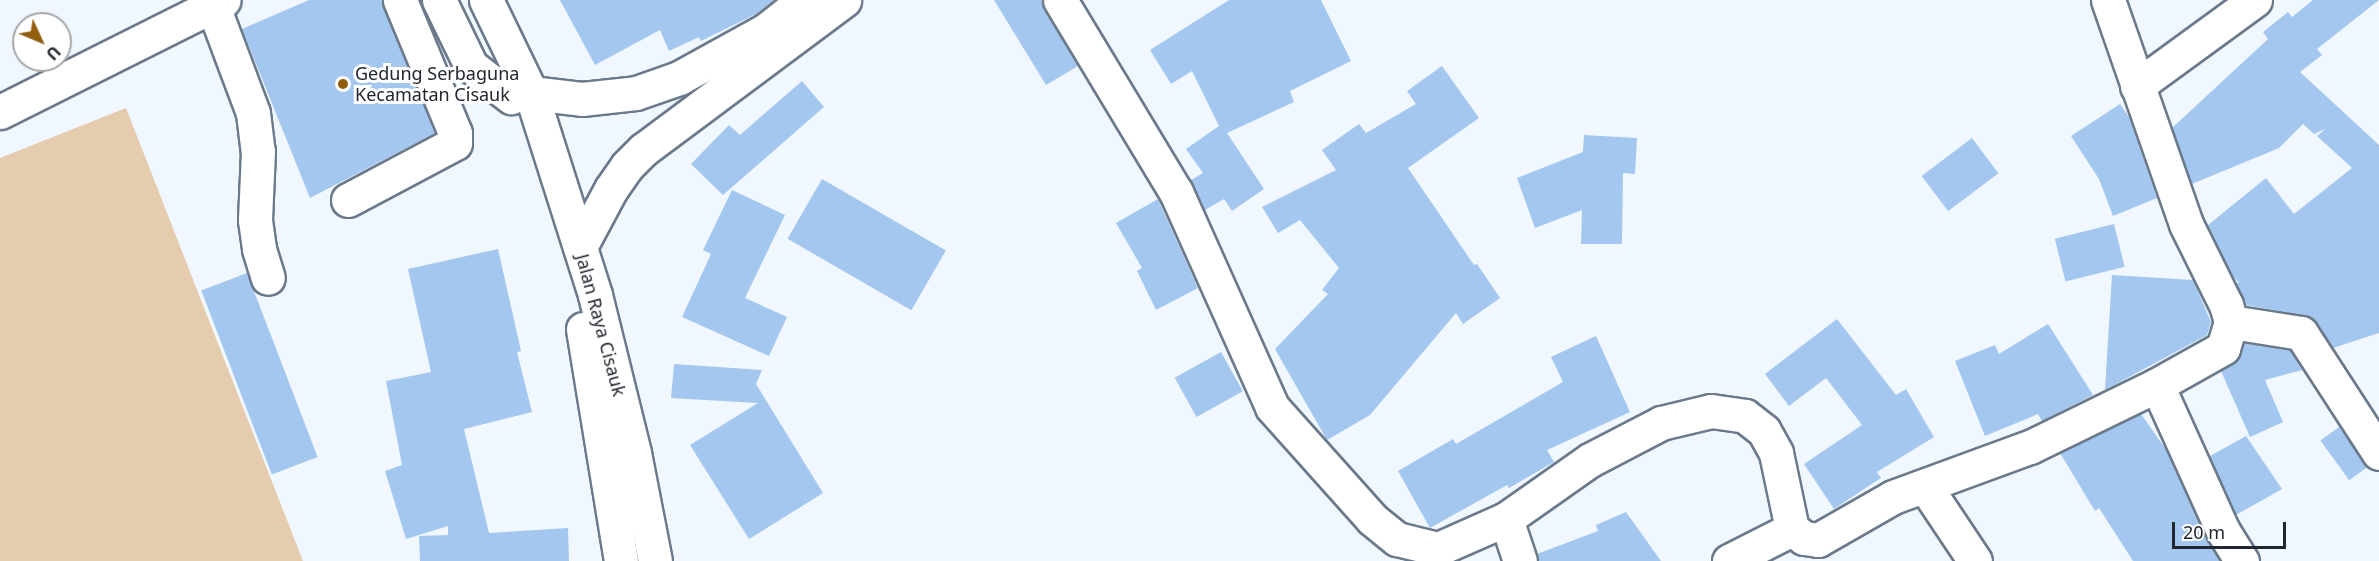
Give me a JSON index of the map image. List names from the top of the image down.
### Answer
{
  "streets": {
    "street": ["Jalan Raya Cisauk"]
  },
  "places": ["Gedung Serbaguna Kecamatan Cisauk"],
  "scale_bar": "20 m",
  "north": "bottom right"
}
